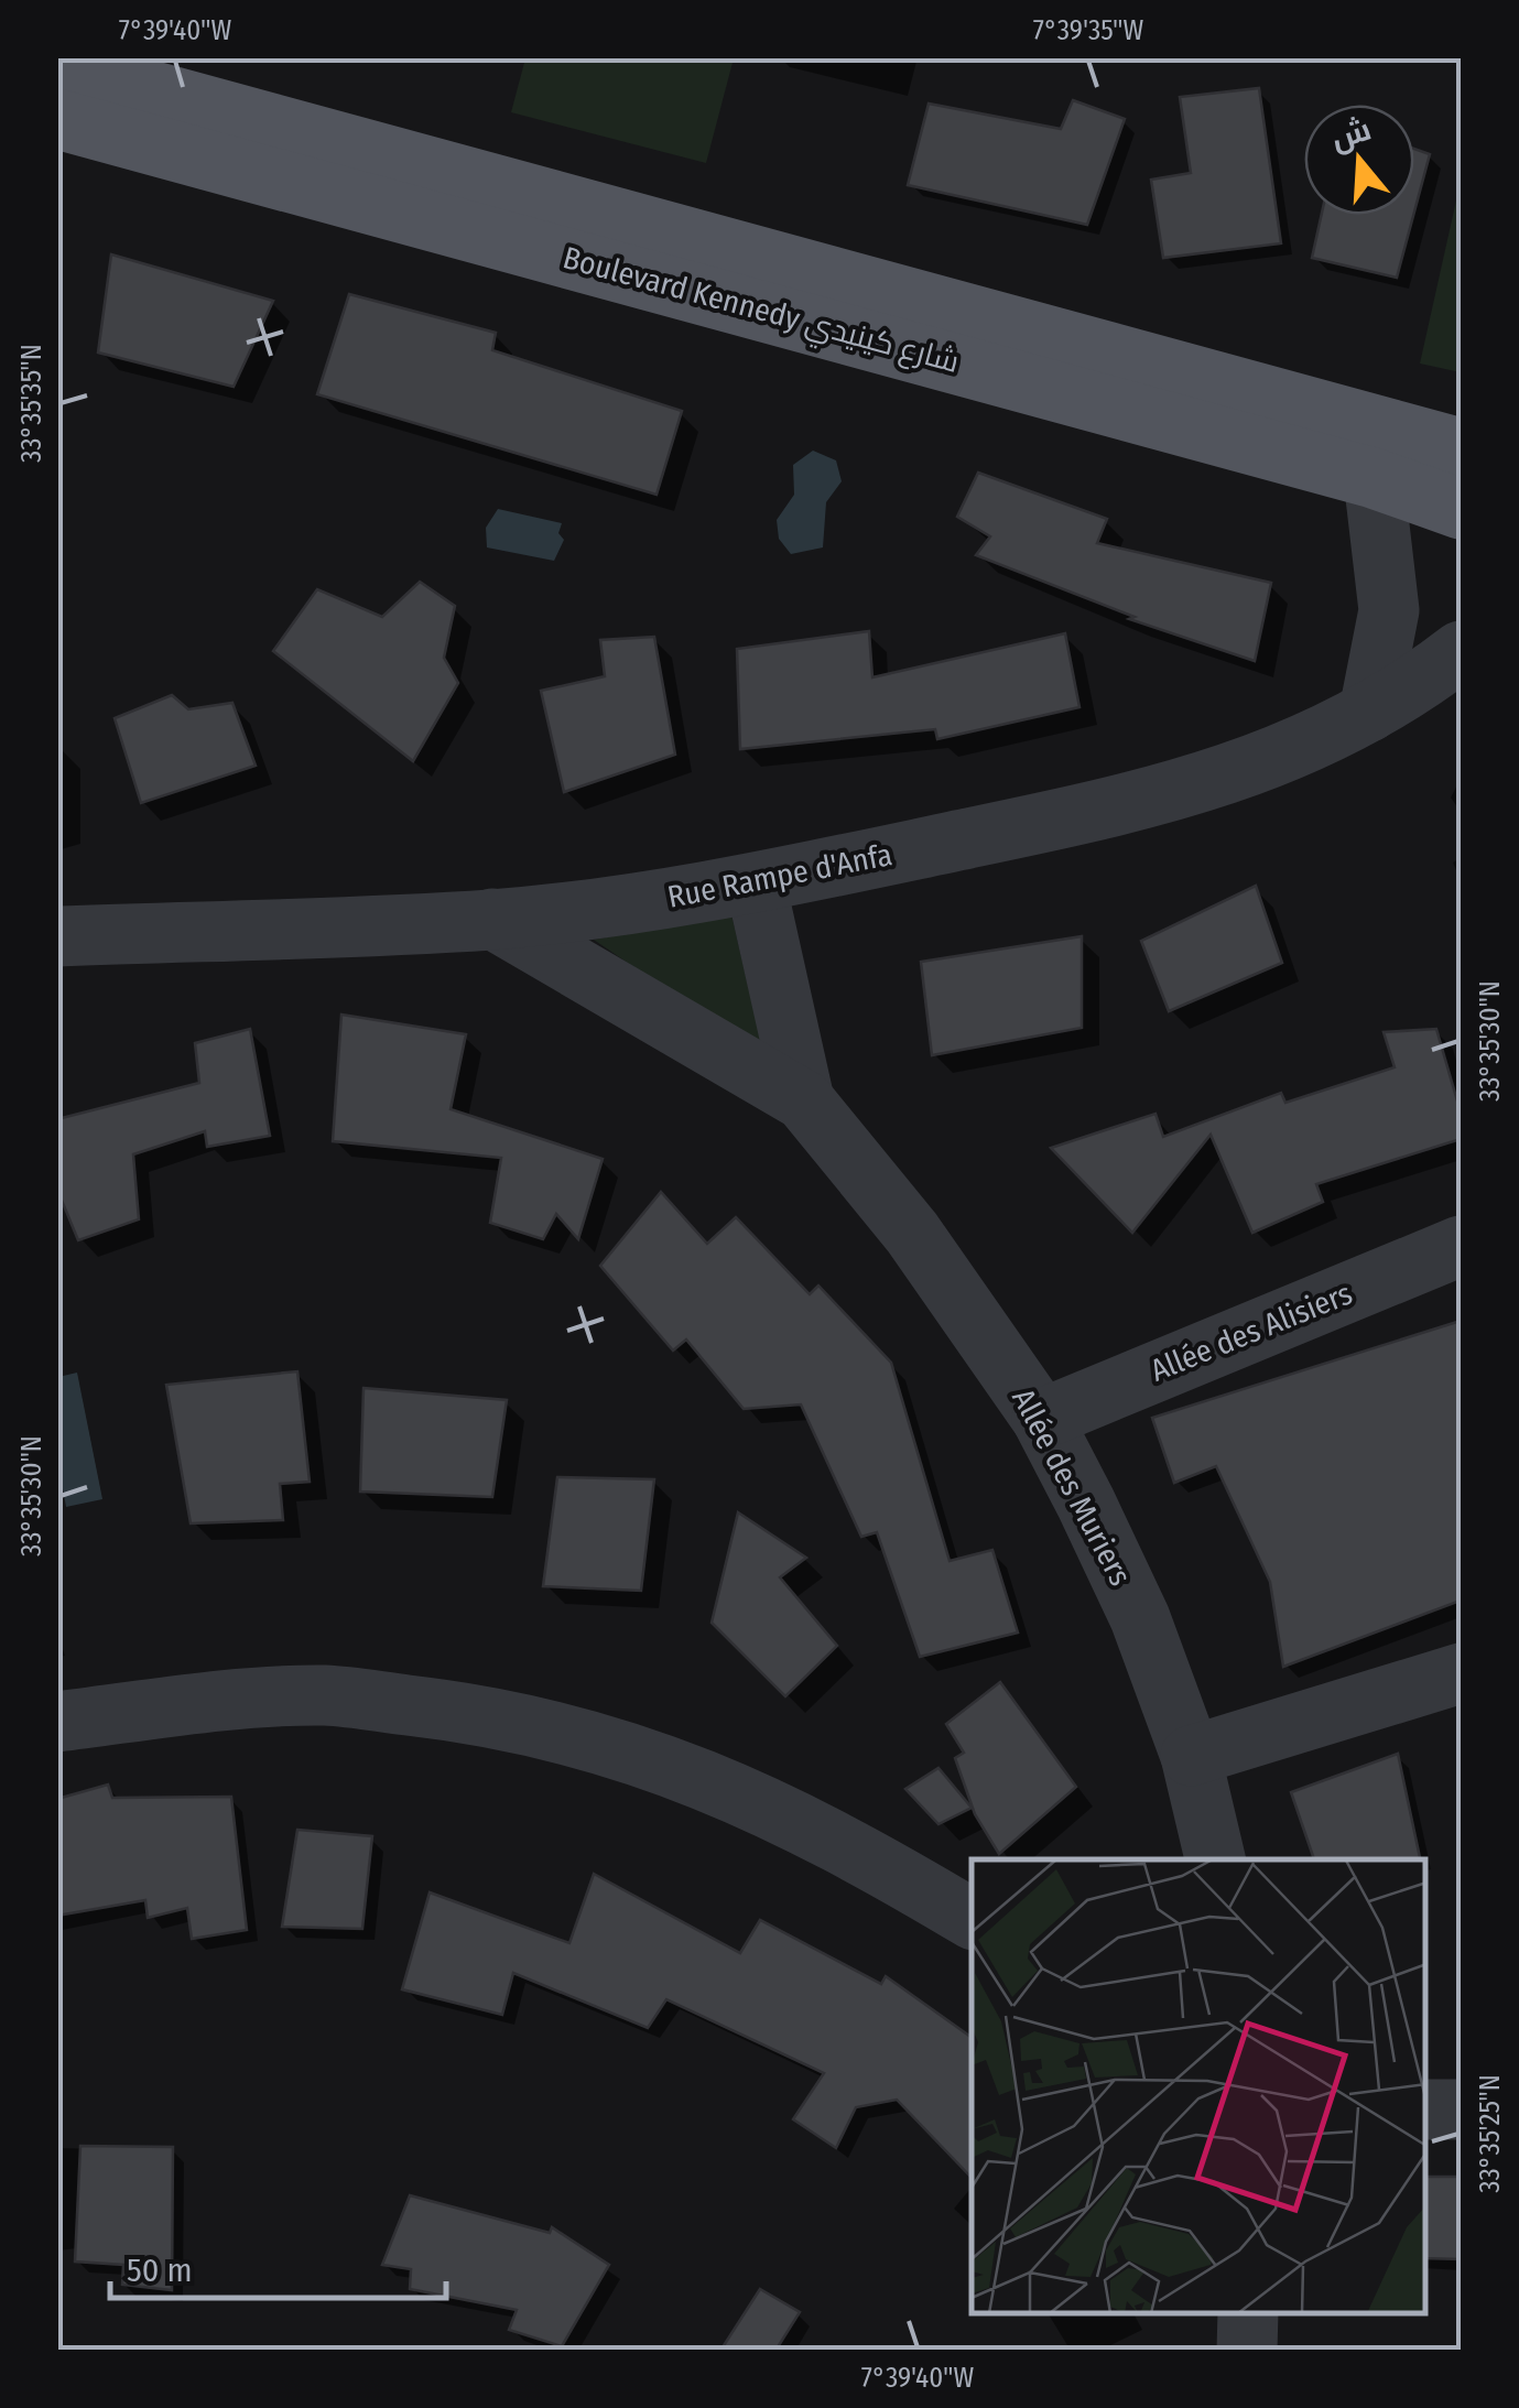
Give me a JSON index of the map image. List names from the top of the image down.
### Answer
{
  "streets": {
    "main road": ["Boulevard Kennedy شارع كينيدي"],
    "street": ["Rue Rampe d'Anfa", "Allée des Alisiers", "Allée des Muriers"]
  },
  "crossings": [
    ["Rue Rampe d'Anfa", "Allée des Muriers"],
    ["Allée des Alisiers", "Allée des Muriers"]
  ],
  "scale_bar": "50 m",
  "north": "top",
  "coordinates": [
    "7°39'40\"W",
    "7°39'35\"W",
    "33°35'35\"N",
    "33°35'30\"N",
    "33°35'25\"N"
  ]
}
